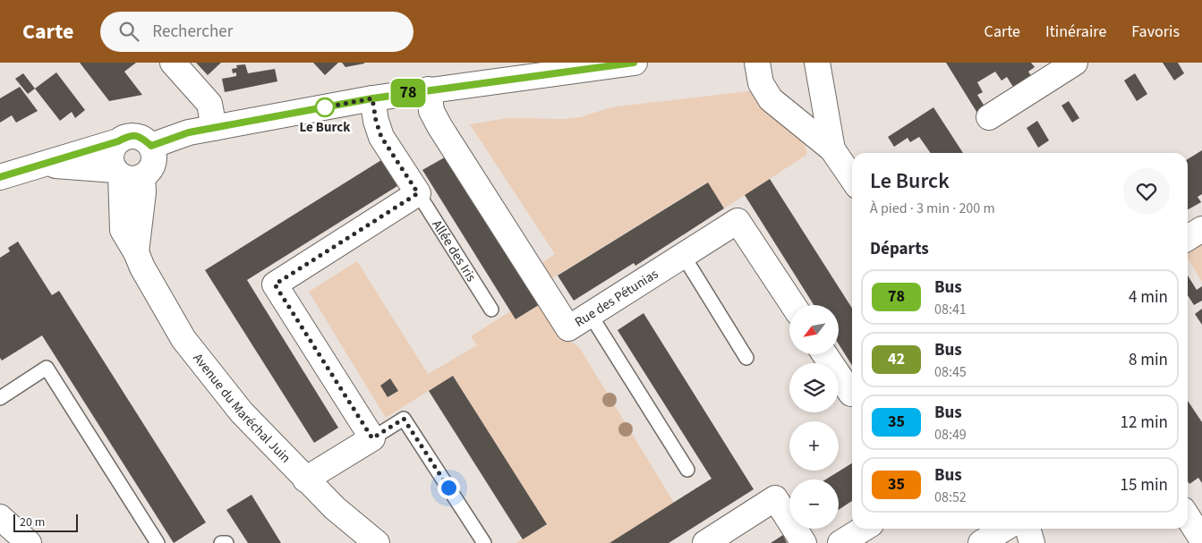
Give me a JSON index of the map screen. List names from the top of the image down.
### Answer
{
  "streets": {
    "street": ["Allée des Iris", "Rue des Pétunias", "Avenue du Maréchal Juin"]
  },
  "places": ["Le Burck"],
  "lines": ["bus line 78"],
  "scale_bar": "20 m",
  "north": "bottom left",
  "page": {
    "header": "Carte",
    "search": "Rechercher",
    "nav": ["Carte", "Itinéraire", "Favoris"],
    "on_map": "78",
    "heading": [
      ["Le Burck", "À pied · 3 min · 200 m"],
      "Départs"
    ],
    "list": [
      {
        "mark": "78",
        "name": "Bus",
        "note": "08:41",
        "value": "4 min"
      },
      {
        "mark": "42",
        "name": "Bus",
        "note": "08:45",
        "value": "8 min"
      },
      {
        "mark": "35",
        "name": "Bus",
        "note": "08:49",
        "value": "12 min"
      },
      {
        "mark": "35",
        "name": "Bus",
        "note": "08:52",
        "value": "15 min"
      }
    ],
    "map_buttons": ["+", "−"],
    "scale": "20 m"
  }
}
